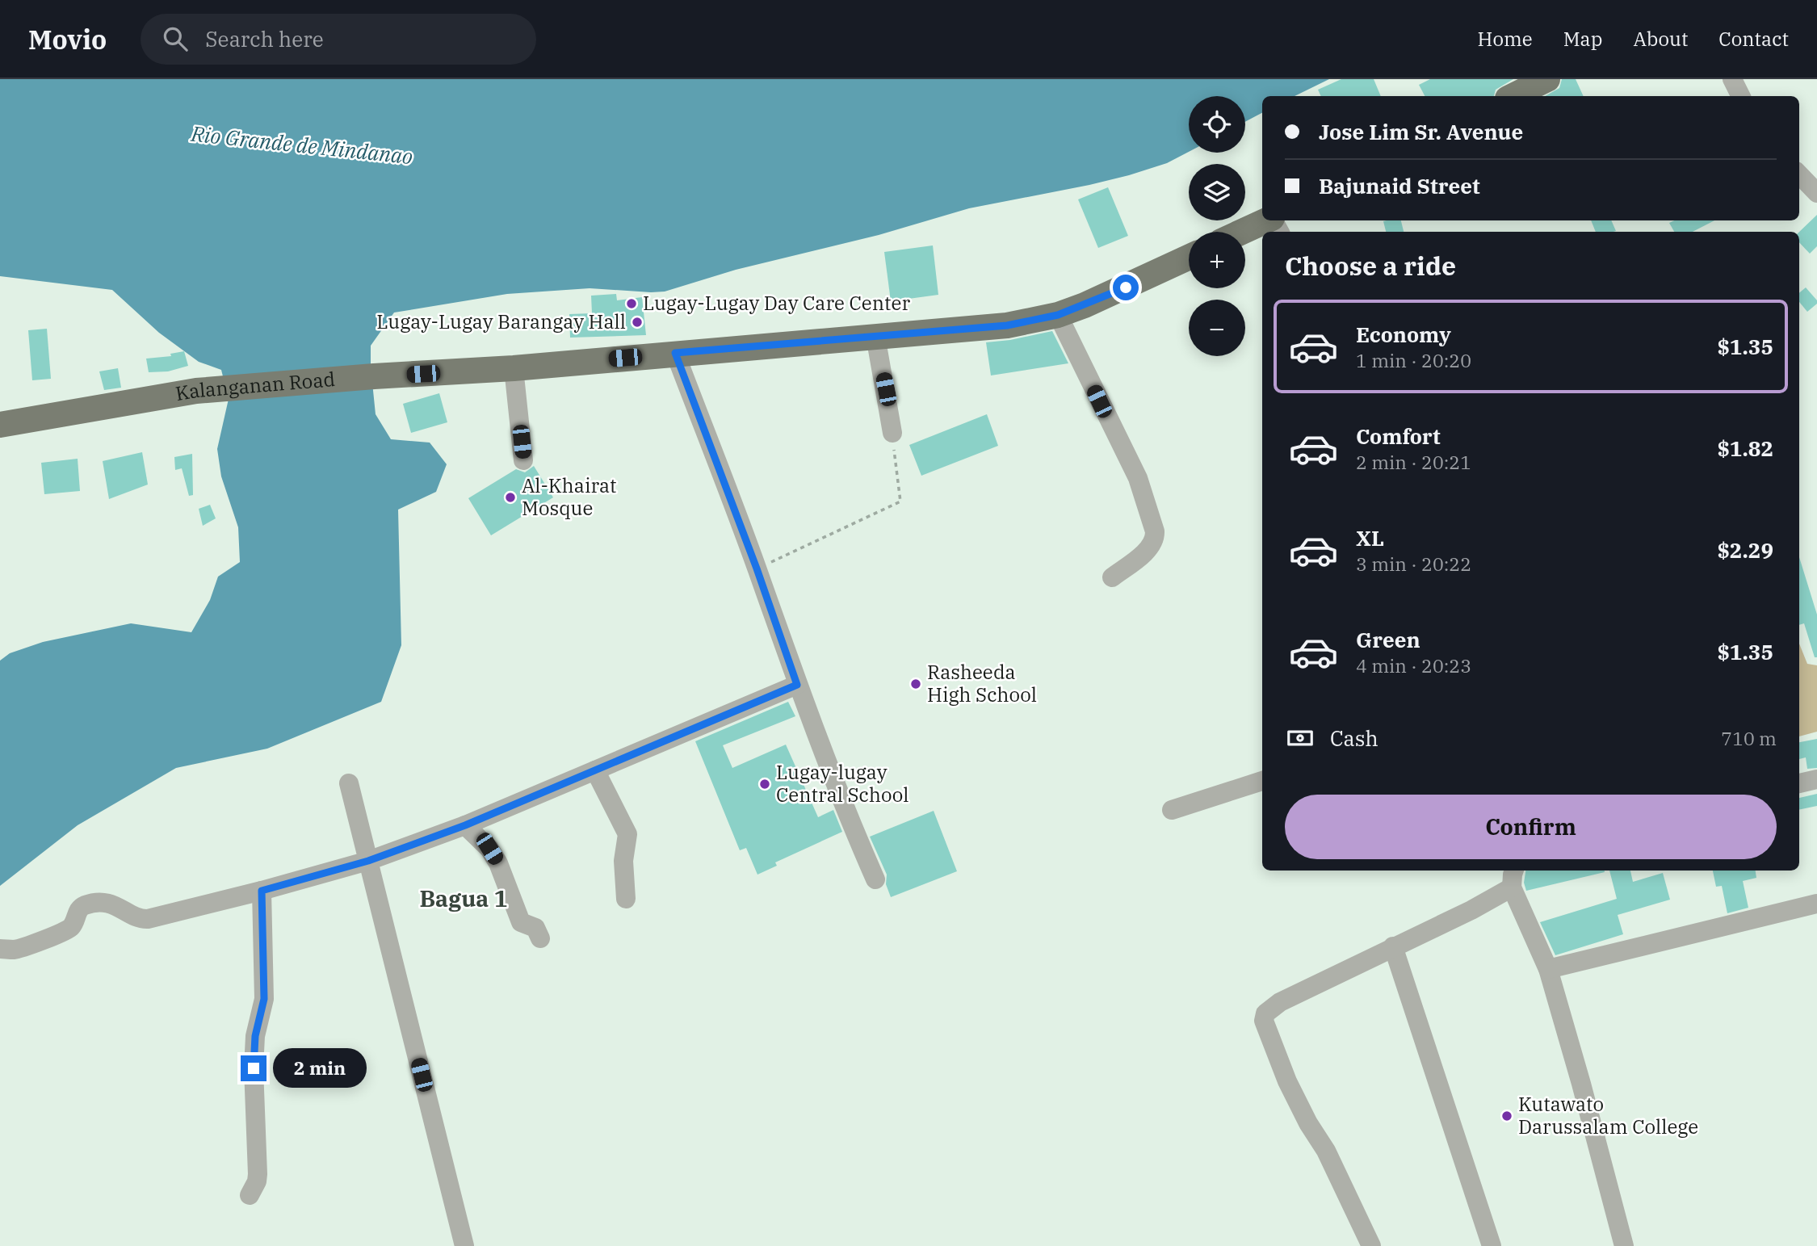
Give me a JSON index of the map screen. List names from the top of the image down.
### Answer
{
  "streets": {
    "main road": ["Kalanganan Road"]
  },
  "districts": ["Bagua 1"],
  "water": ["Rio Grande de Mindanao"],
  "places": [
    "Lugay-Lugay Day Care Center",
    "Lugay-Lugay Barangay Hall",
    "Al-Khairat Mosque",
    "Rasheeda High School",
    "Lugay-lugay Central School",
    "Kutawato Darussalam College"
  ],
  "page": {
    "header": "Movio",
    "search": "Search here",
    "nav": [
      "Home",
      "Map",
      "About",
      "Contact"
    ],
    "map_buttons": ["+", "−"],
    "banner": ["Jose Lim Sr. Avenue", "Bajunaid Street"],
    "heading": "Choose a ride",
    "list": [
      {
        "name": "Economy",
        "note": "1 min · 20:20",
        "value": "$1.35"
      },
      {
        "name": "Comfort",
        "note": "2 min · 20:21",
        "value": "$1.82"
      },
      {
        "name": "XL",
        "note": "3 min · 20:22",
        "value": "$2.29"
      },
      {
        "name": "Green",
        "note": "4 min · 20:23",
        "value": "$1.35"
      }
    ],
    "pay": ["Cash", "710 m"],
    "buttons": "Confirm",
    "bubble": "2 min"
  }
}
